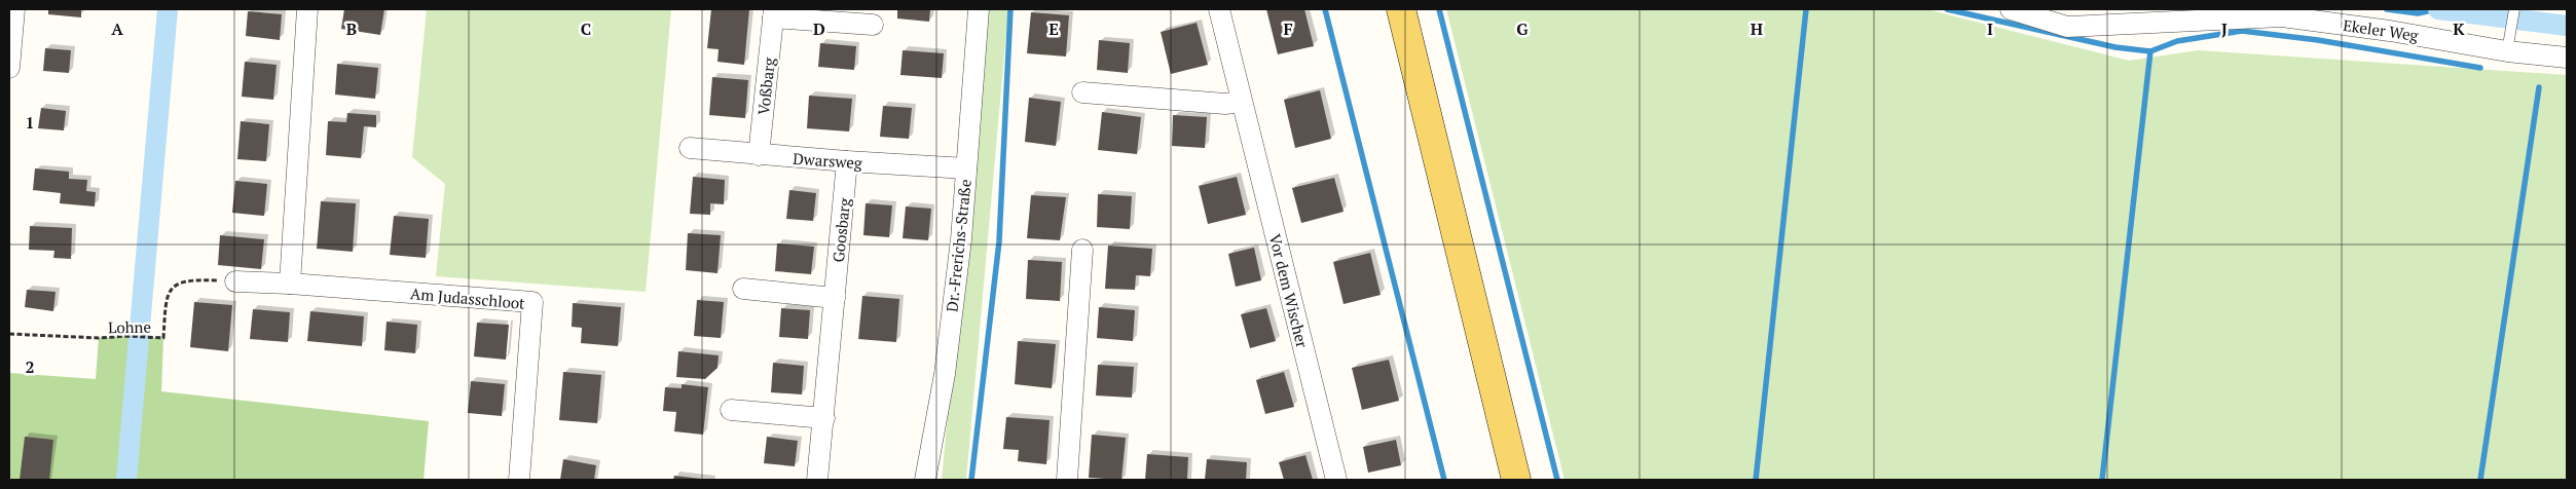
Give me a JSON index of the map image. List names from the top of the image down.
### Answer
{
  "streets": {
    "street": [
      "Ekeler Weg",
      "Voßbarg",
      "Dwarsweg",
      "Goosbarg",
      "Dr.-Frerichs-Straße",
      "Vor dem Wischer",
      "Am Judasschloot"
    ],
    "path": ["Lohne"]
  },
  "crossings": [
    ["Voßbarg", "Dwarsweg"],
    ["Dwarsweg", "Goosbarg"],
    ["Dwarsweg", "Dr.-Frerichs-Straße"],
    ["Am Judasschloot", "Lohne"]
  ],
  "grid": {
    "columns": [
      "A",
      "B",
      "C",
      "D",
      "E",
      "F",
      "G",
      "H",
      "I",
      "J",
      "K"
    ],
    "rows": ["1", "2"]
  }
}
